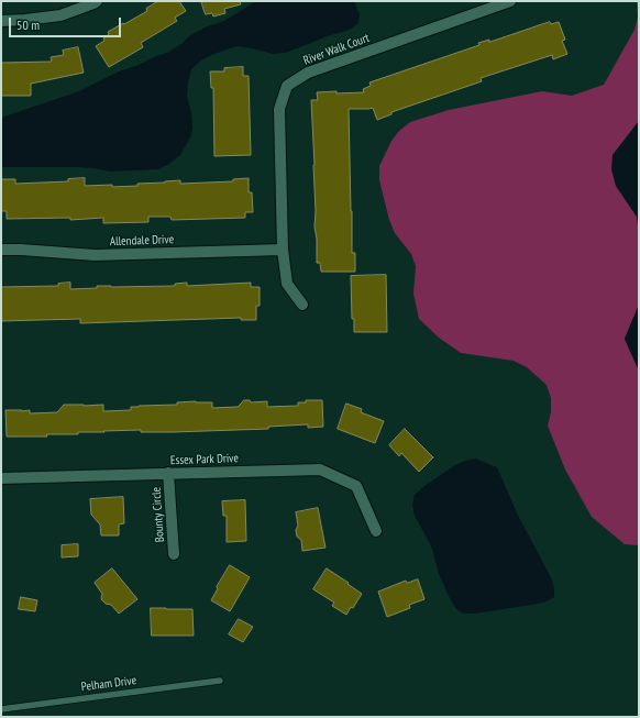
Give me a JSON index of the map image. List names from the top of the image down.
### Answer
{
  "streets": {
    "street": [
      "River Walk Court",
      "Allendale Drive",
      "Essex Park Drive",
      "Bounty Circle"
    ],
    "lane": ["Pelham Drive"]
  },
  "crossings": [
    ["River Walk Court", "Allendale Drive"],
    ["Essex Park Drive", "Bounty Circle"]
  ],
  "scale_bar": "50 m"
}
